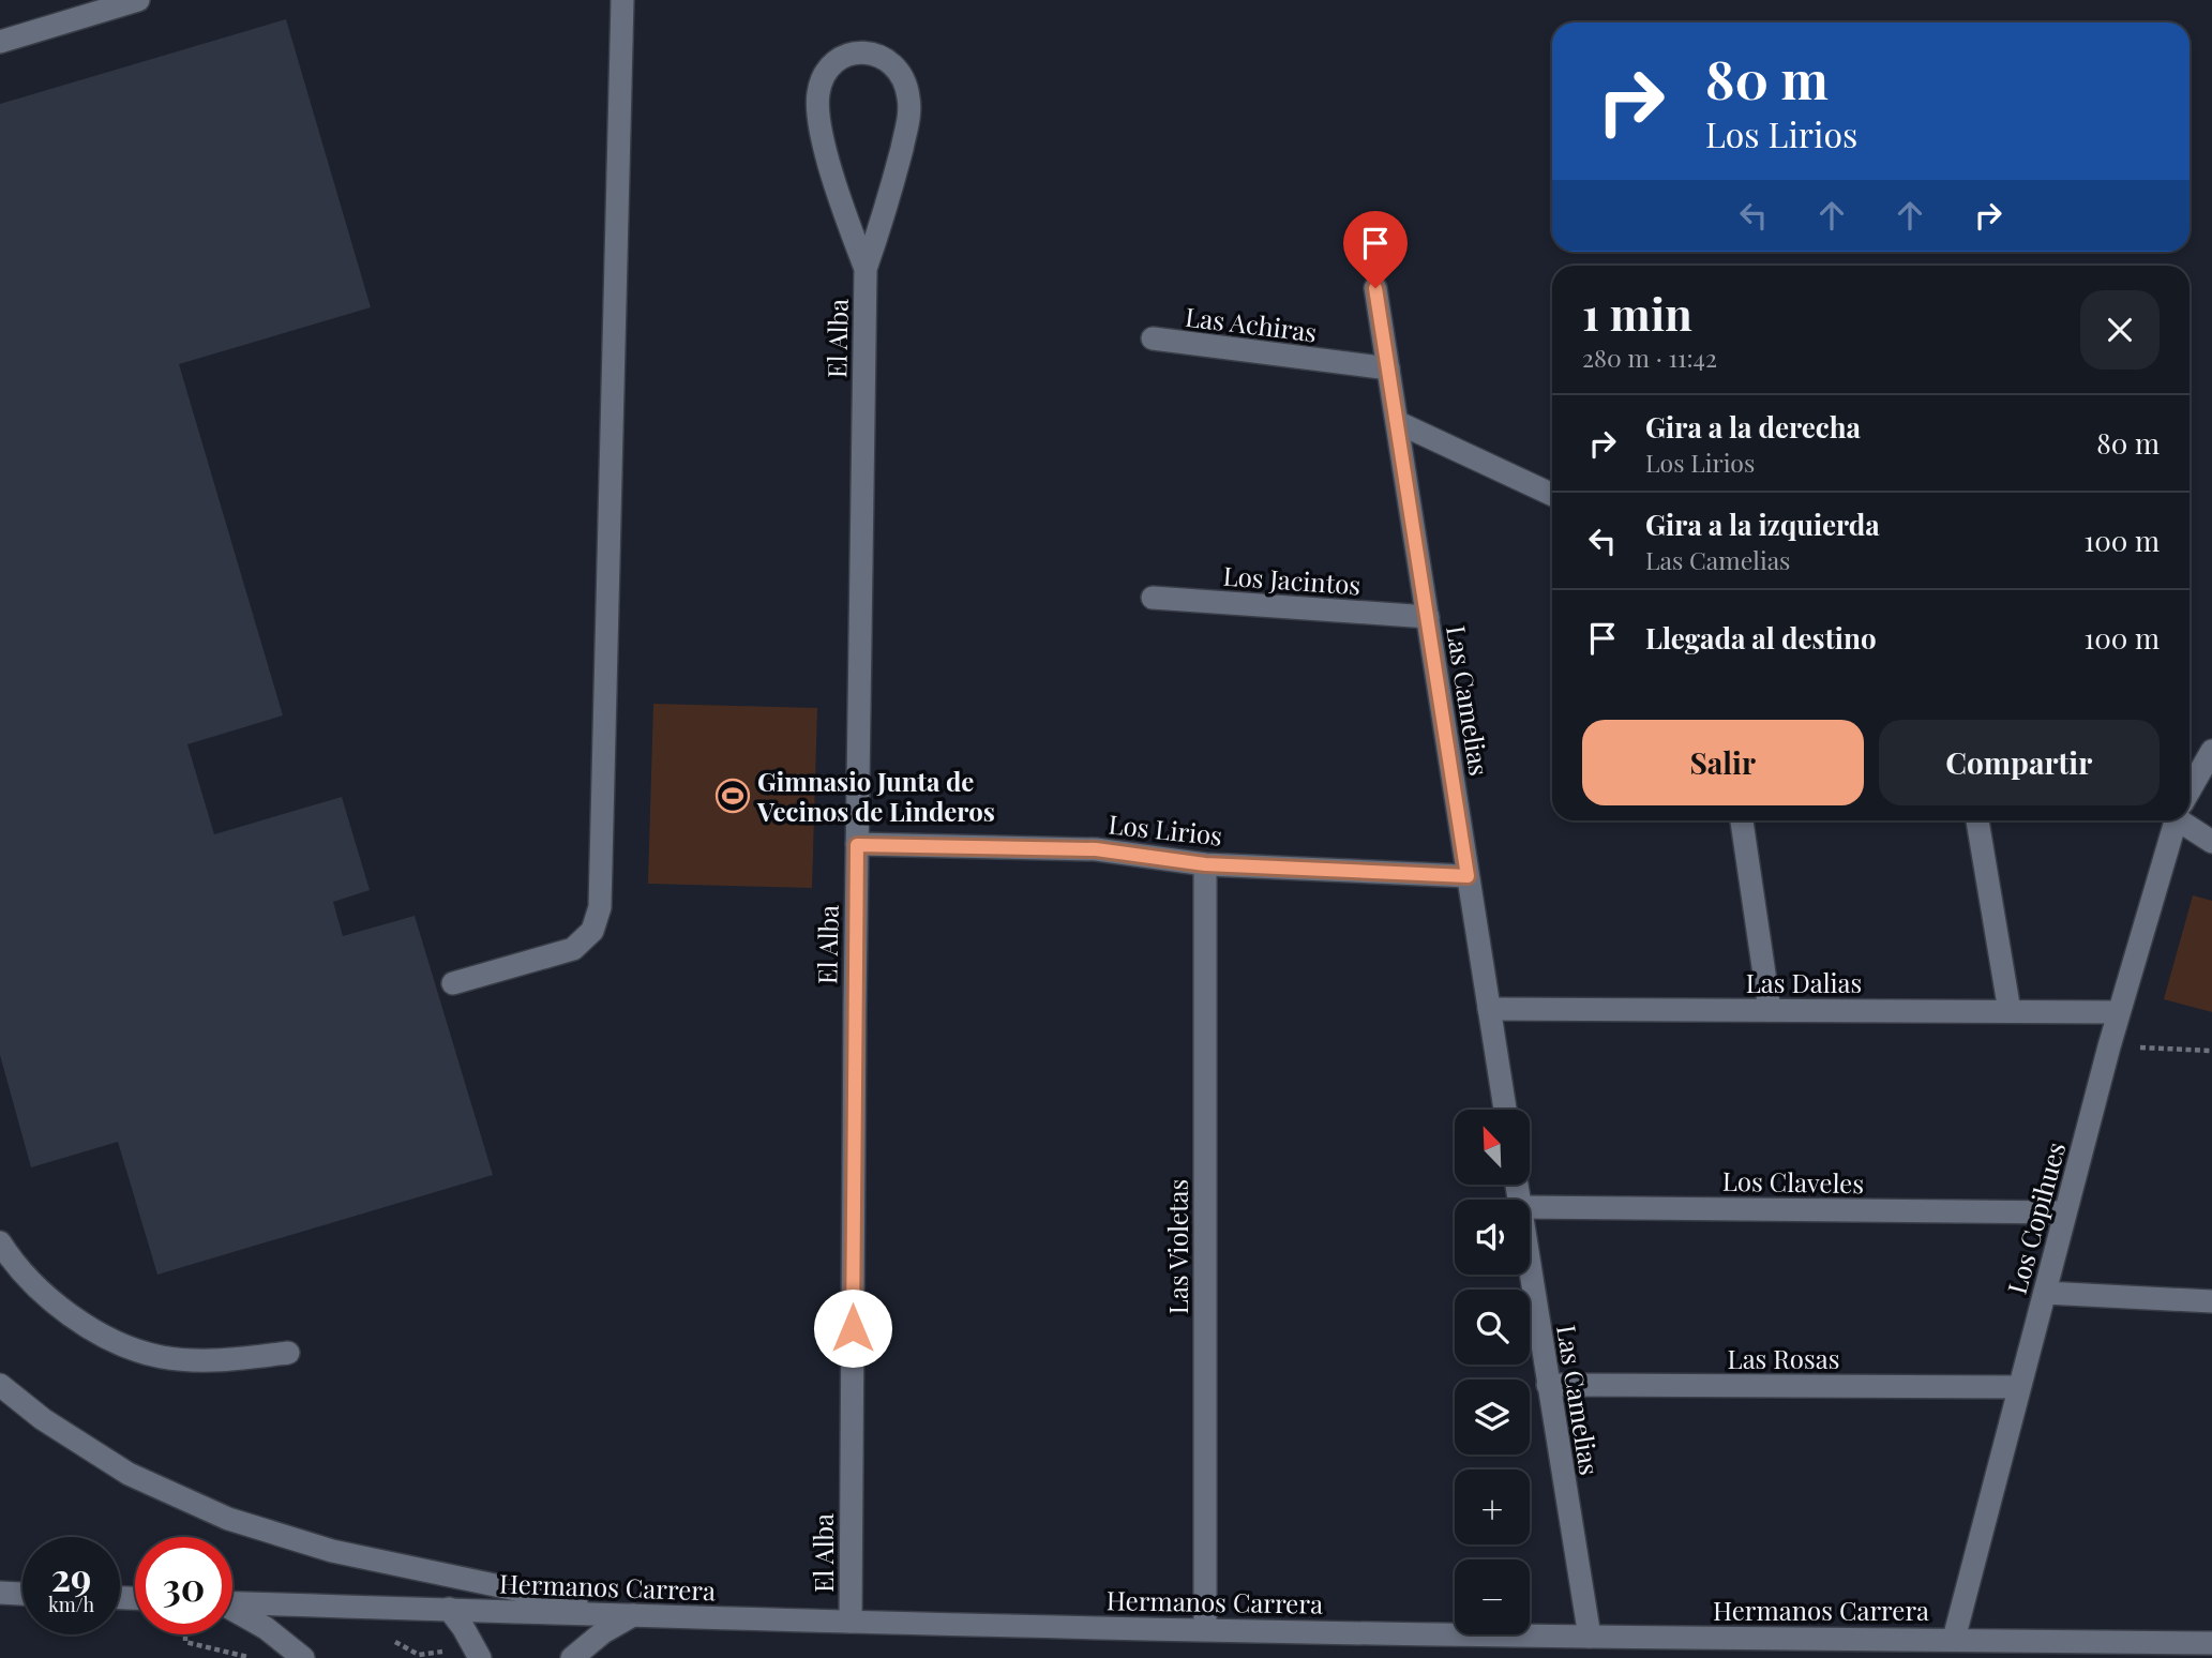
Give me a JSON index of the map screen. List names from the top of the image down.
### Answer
{
  "streets": {
    "street": [
      "Las Achiras",
      "El Alba",
      "Los Jacintos",
      "Las Camelias",
      "Los Lirios",
      "Las Dalias",
      "Los Claveles",
      "Los Copihues",
      "Las Violetas",
      "Las Rosas",
      "Hermanos Carrera"
    ]
  },
  "crossings": [
    ["Las Achiras", "Las Camelias"],
    ["El Alba", "Los Lirios"],
    ["El Alba", "Hermanos Carrera"],
    ["Los Jacintos", "Las Camelias"],
    ["Las Camelias", "Los Lirios"],
    ["Las Camelias", "Las Dalias"],
    ["Las Camelias", "Las Rosas"],
    ["Las Camelias", "Hermanos Carrera"],
    ["Los Lirios", "Las Violetas"],
    ["Las Dalias", "Los Copihues"],
    ["Los Claveles", "Los Copihues"],
    ["Los Copihues", "Las Rosas"],
    ["Los Copihues", "Hermanos Carrera"],
    ["Las Violetas", "Hermanos Carrera"]
  ],
  "places": {
    "sports": ["Gimnasio Junta de Vecinos de Linderos"]
  },
  "north": "top left",
  "page": {
    "turn": ["80 m", "Los Lirios"],
    "heading": ["1 min", "280 m · 11:42"],
    "list": [
      {
        "name": "Gira a la derecha",
        "note": "Los Lirios",
        "value": "80 m"
      },
      {
        "name": "Gira a la izquierda",
        "note": "Las Camelias",
        "value": "100 m"
      },
      {
        "name": "Llegada al destino",
        "value": "100 m"
      }
    ],
    "buttons": ["Salir", "Compartir"],
    "map_buttons": ["+", "−"],
    "speed": "29 km/h",
    "limit": "30"
  }
}
